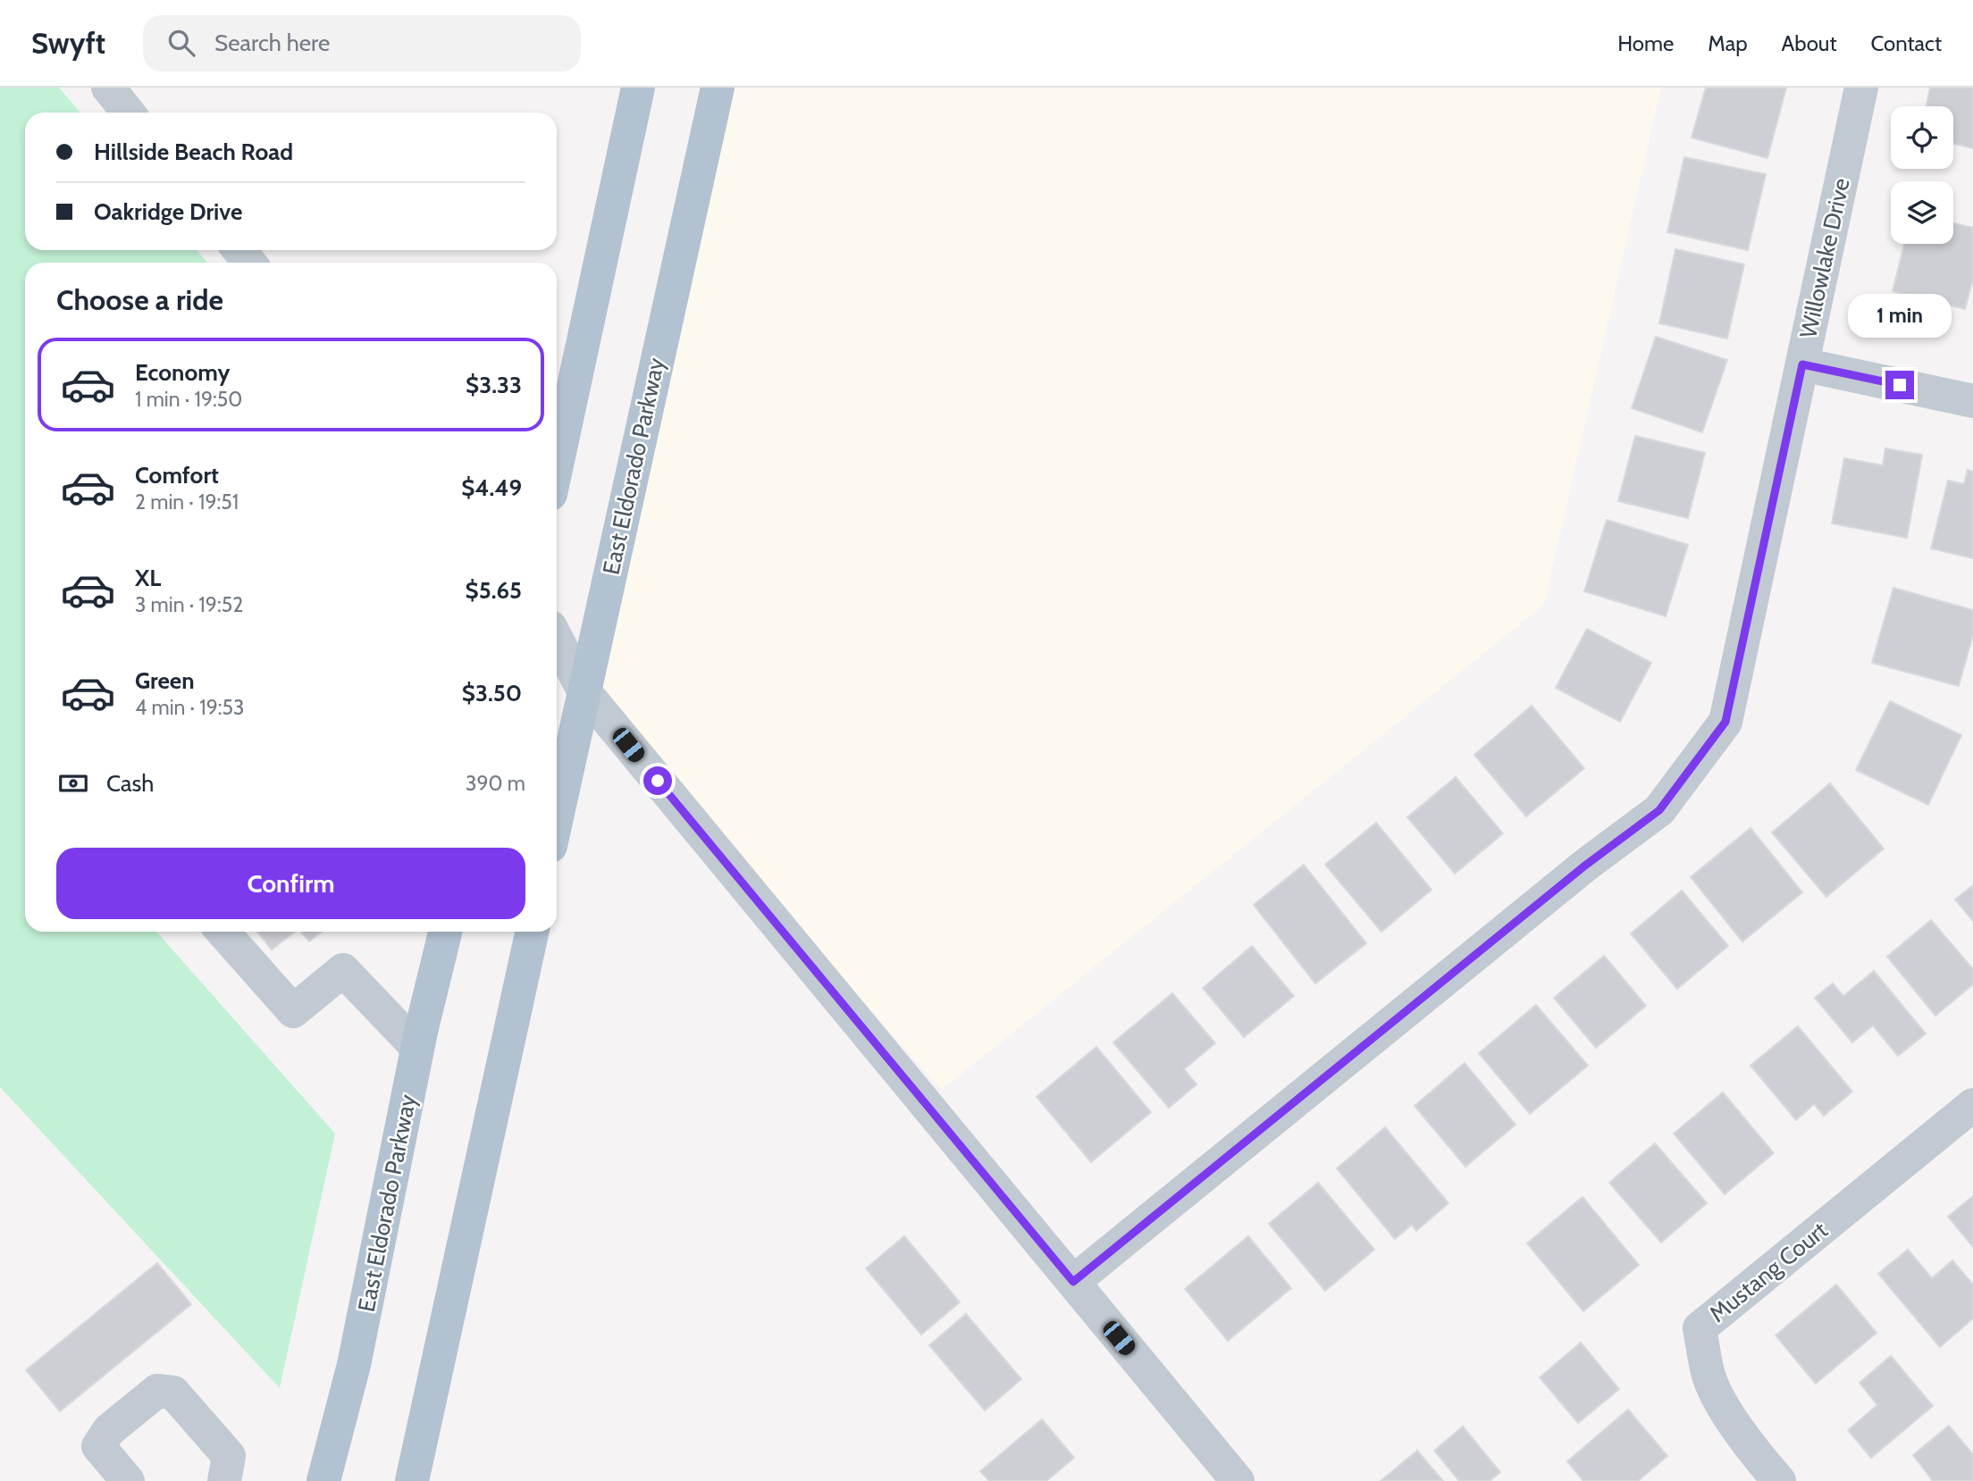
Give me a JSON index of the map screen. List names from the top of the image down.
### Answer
{
  "streets": {
    "main road": ["East Eldorado Parkway"],
    "street": ["Willowlake Drive", "Mustang Court"]
  },
  "page": {
    "header": "Swyft",
    "search": "Search here",
    "nav": [
      "Home",
      "Map",
      "About",
      "Contact"
    ],
    "banner": ["Hillside Beach Road", "Oakridge Drive"],
    "heading": "Choose a ride",
    "bubble": "1 min",
    "list": [
      {
        "name": "Economy",
        "note": "1 min · 19:50",
        "value": "$3.33"
      },
      {
        "name": "Comfort",
        "note": "2 min · 19:51",
        "value": "$4.49"
      },
      {
        "name": "XL",
        "note": "3 min · 19:52",
        "value": "$5.65"
      },
      {
        "name": "Green",
        "note": "4 min · 19:53",
        "value": "$3.50"
      }
    ],
    "pay": ["Cash", "390 m"],
    "buttons": "Confirm"
  }
}
